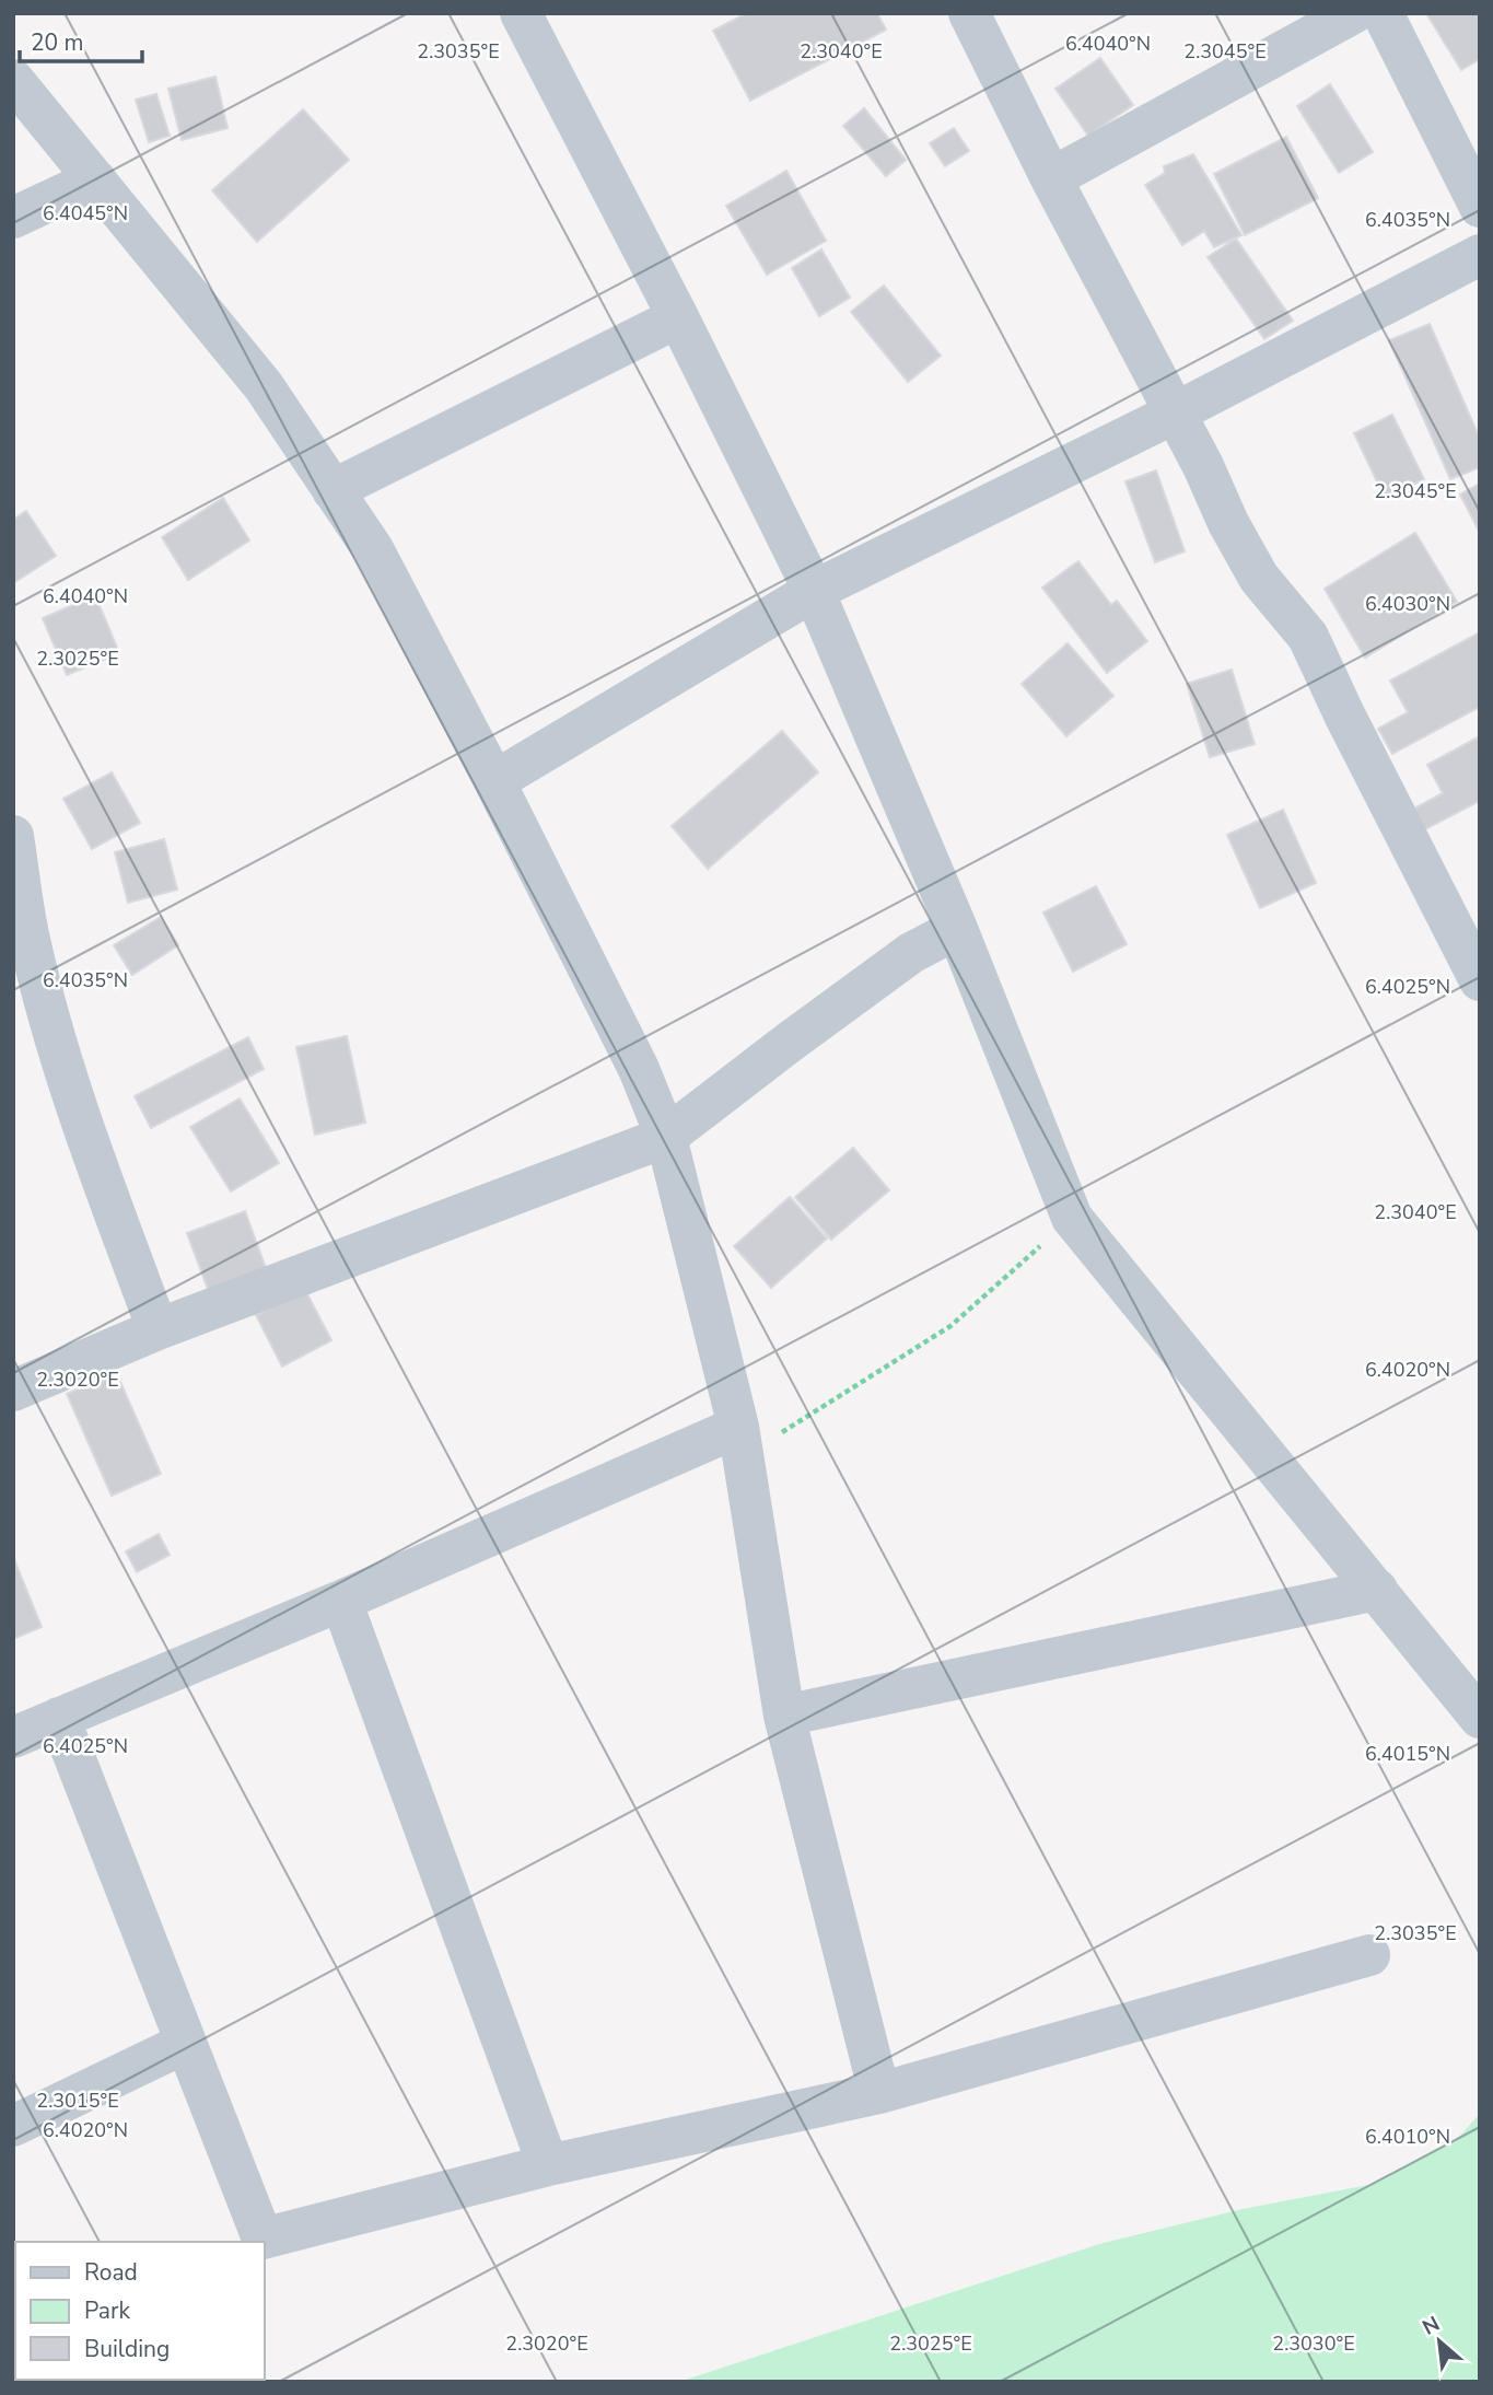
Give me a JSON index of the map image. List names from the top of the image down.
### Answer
{
  "legend": ["Road", "Park", "Building"],
  "scale_bar": "20 m",
  "north": "top left",
  "coordinates": [
    "6.4040°N",
    "2.3035°E",
    "2.3040°E",
    "2.3045°E",
    "6.4045°N",
    "6.4035°N",
    "6.4030°N",
    "2.3025°E",
    "6.4025°N",
    "6.4020°N",
    "2.3020°E",
    "6.4015°N",
    "2.3015°E",
    "6.4010°N",
    "2.3030°E"
  ]
}
